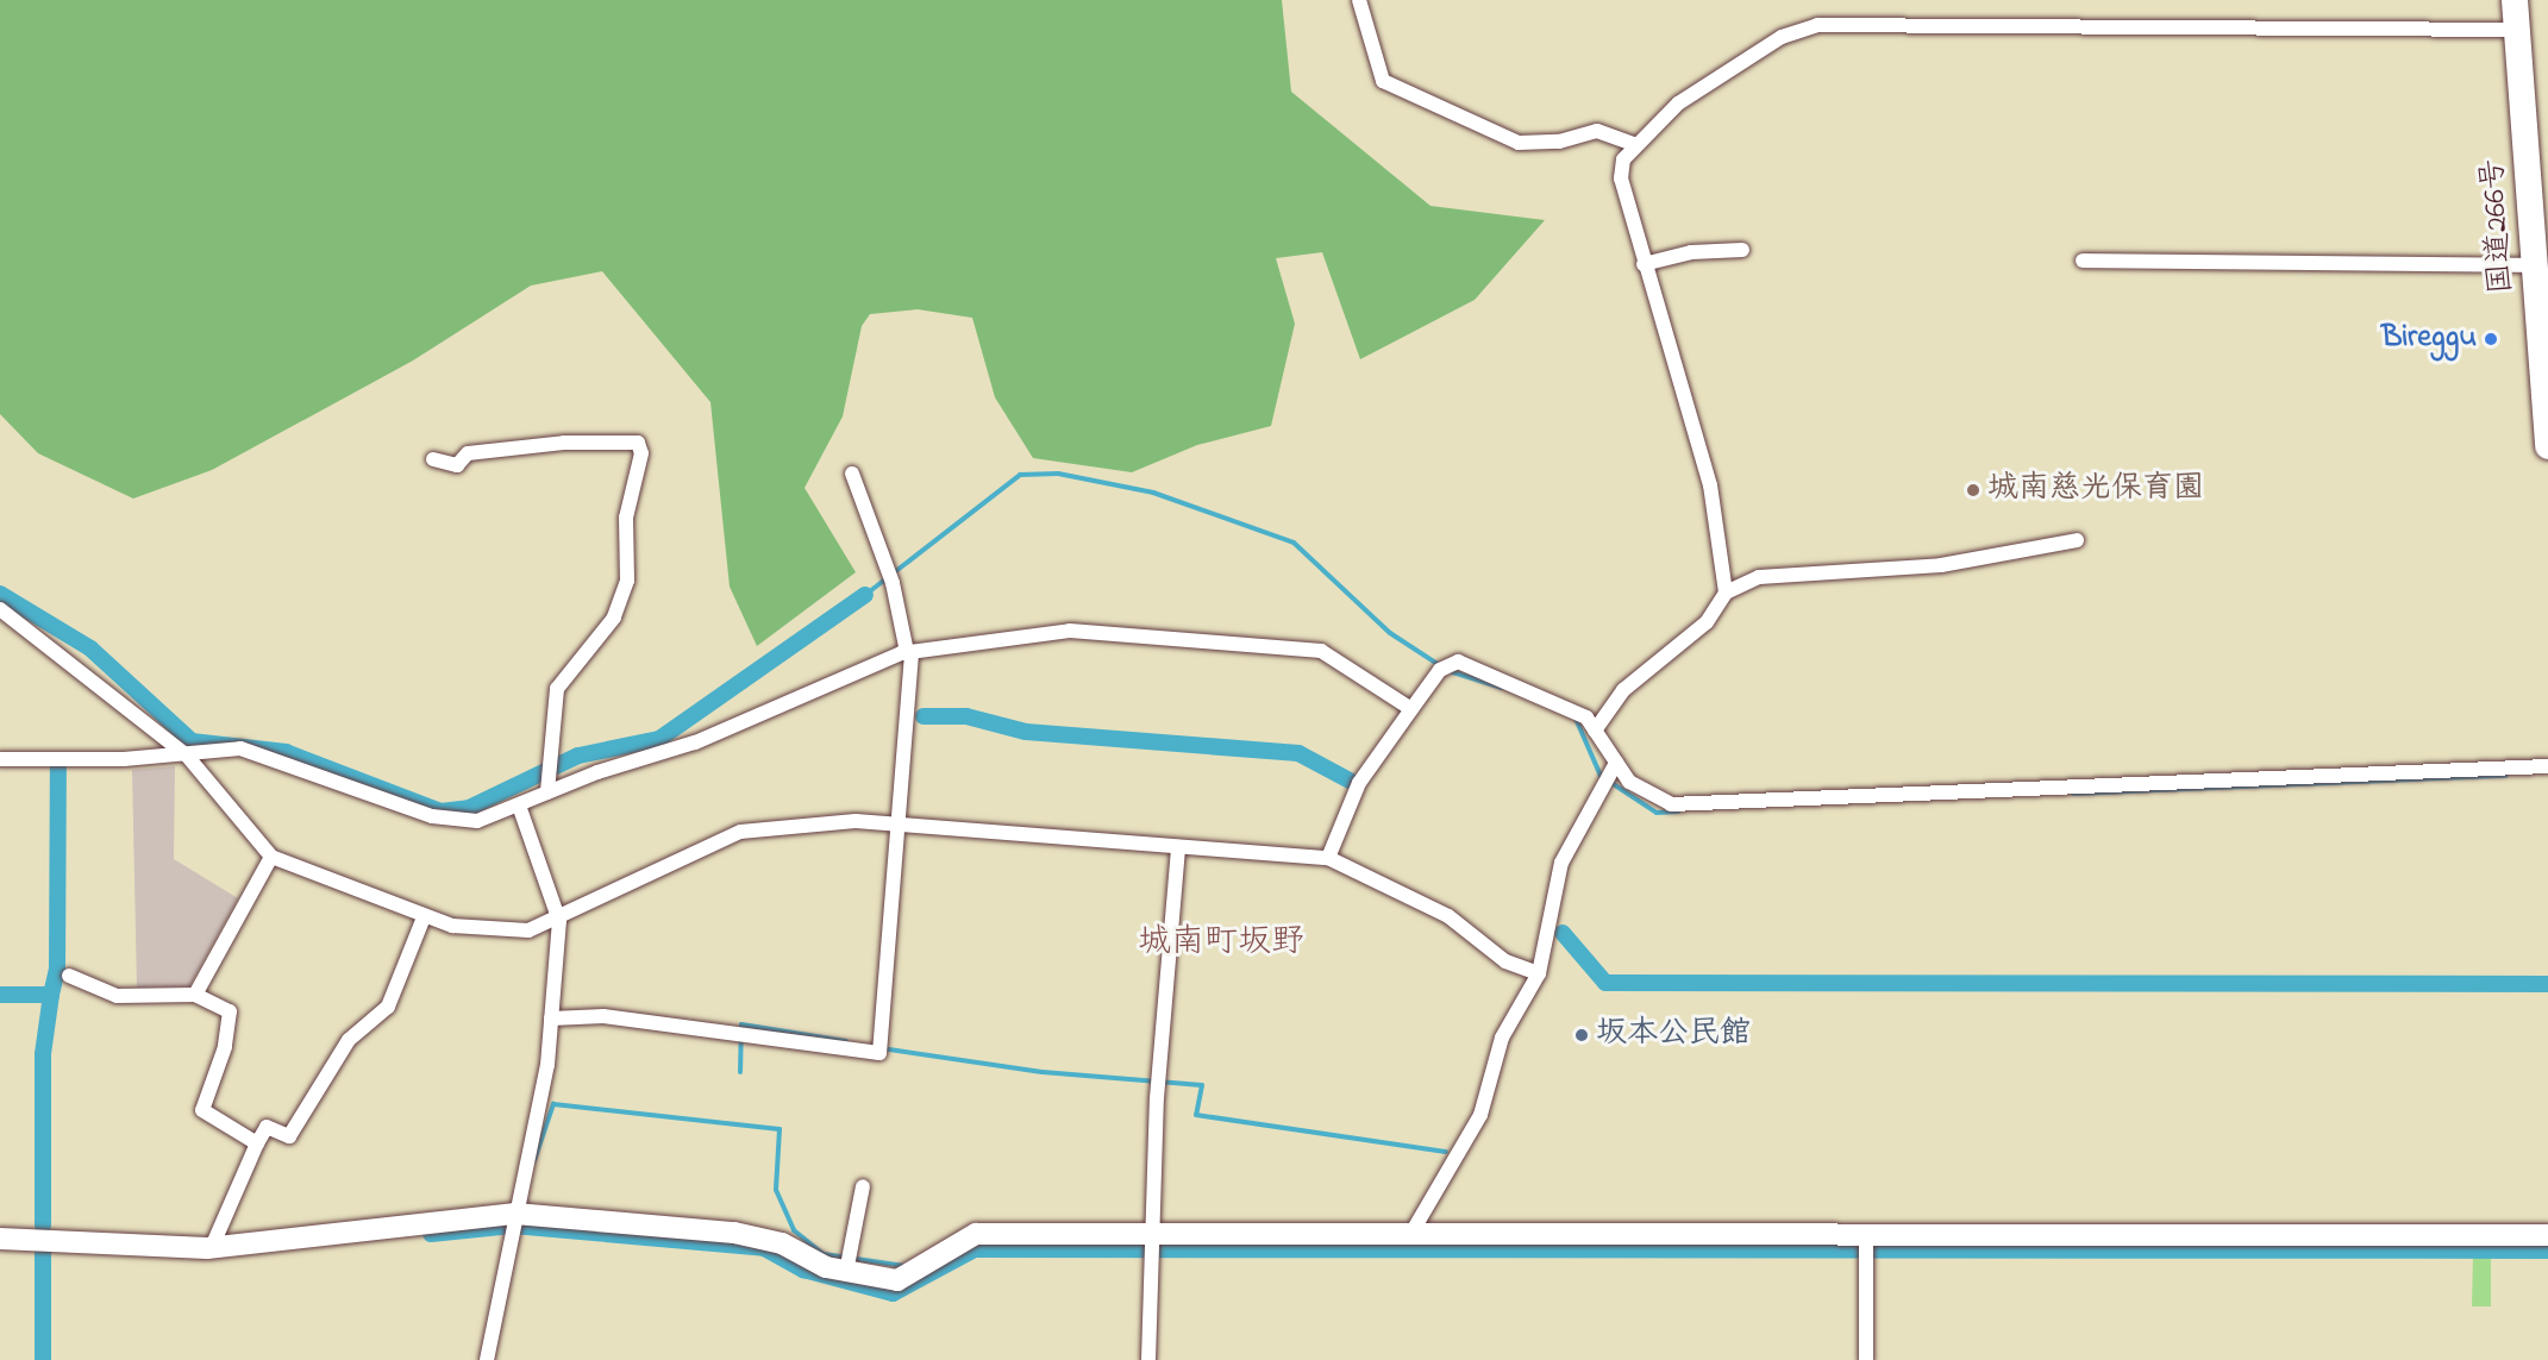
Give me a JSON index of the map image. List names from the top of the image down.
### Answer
{
  "streets": {
    "highway": ["国道266号"]
  },
  "districts": ["城南町坂野"],
  "places": ["Bireggu", "城南慈光保育園", "坂本公民館"]
}
